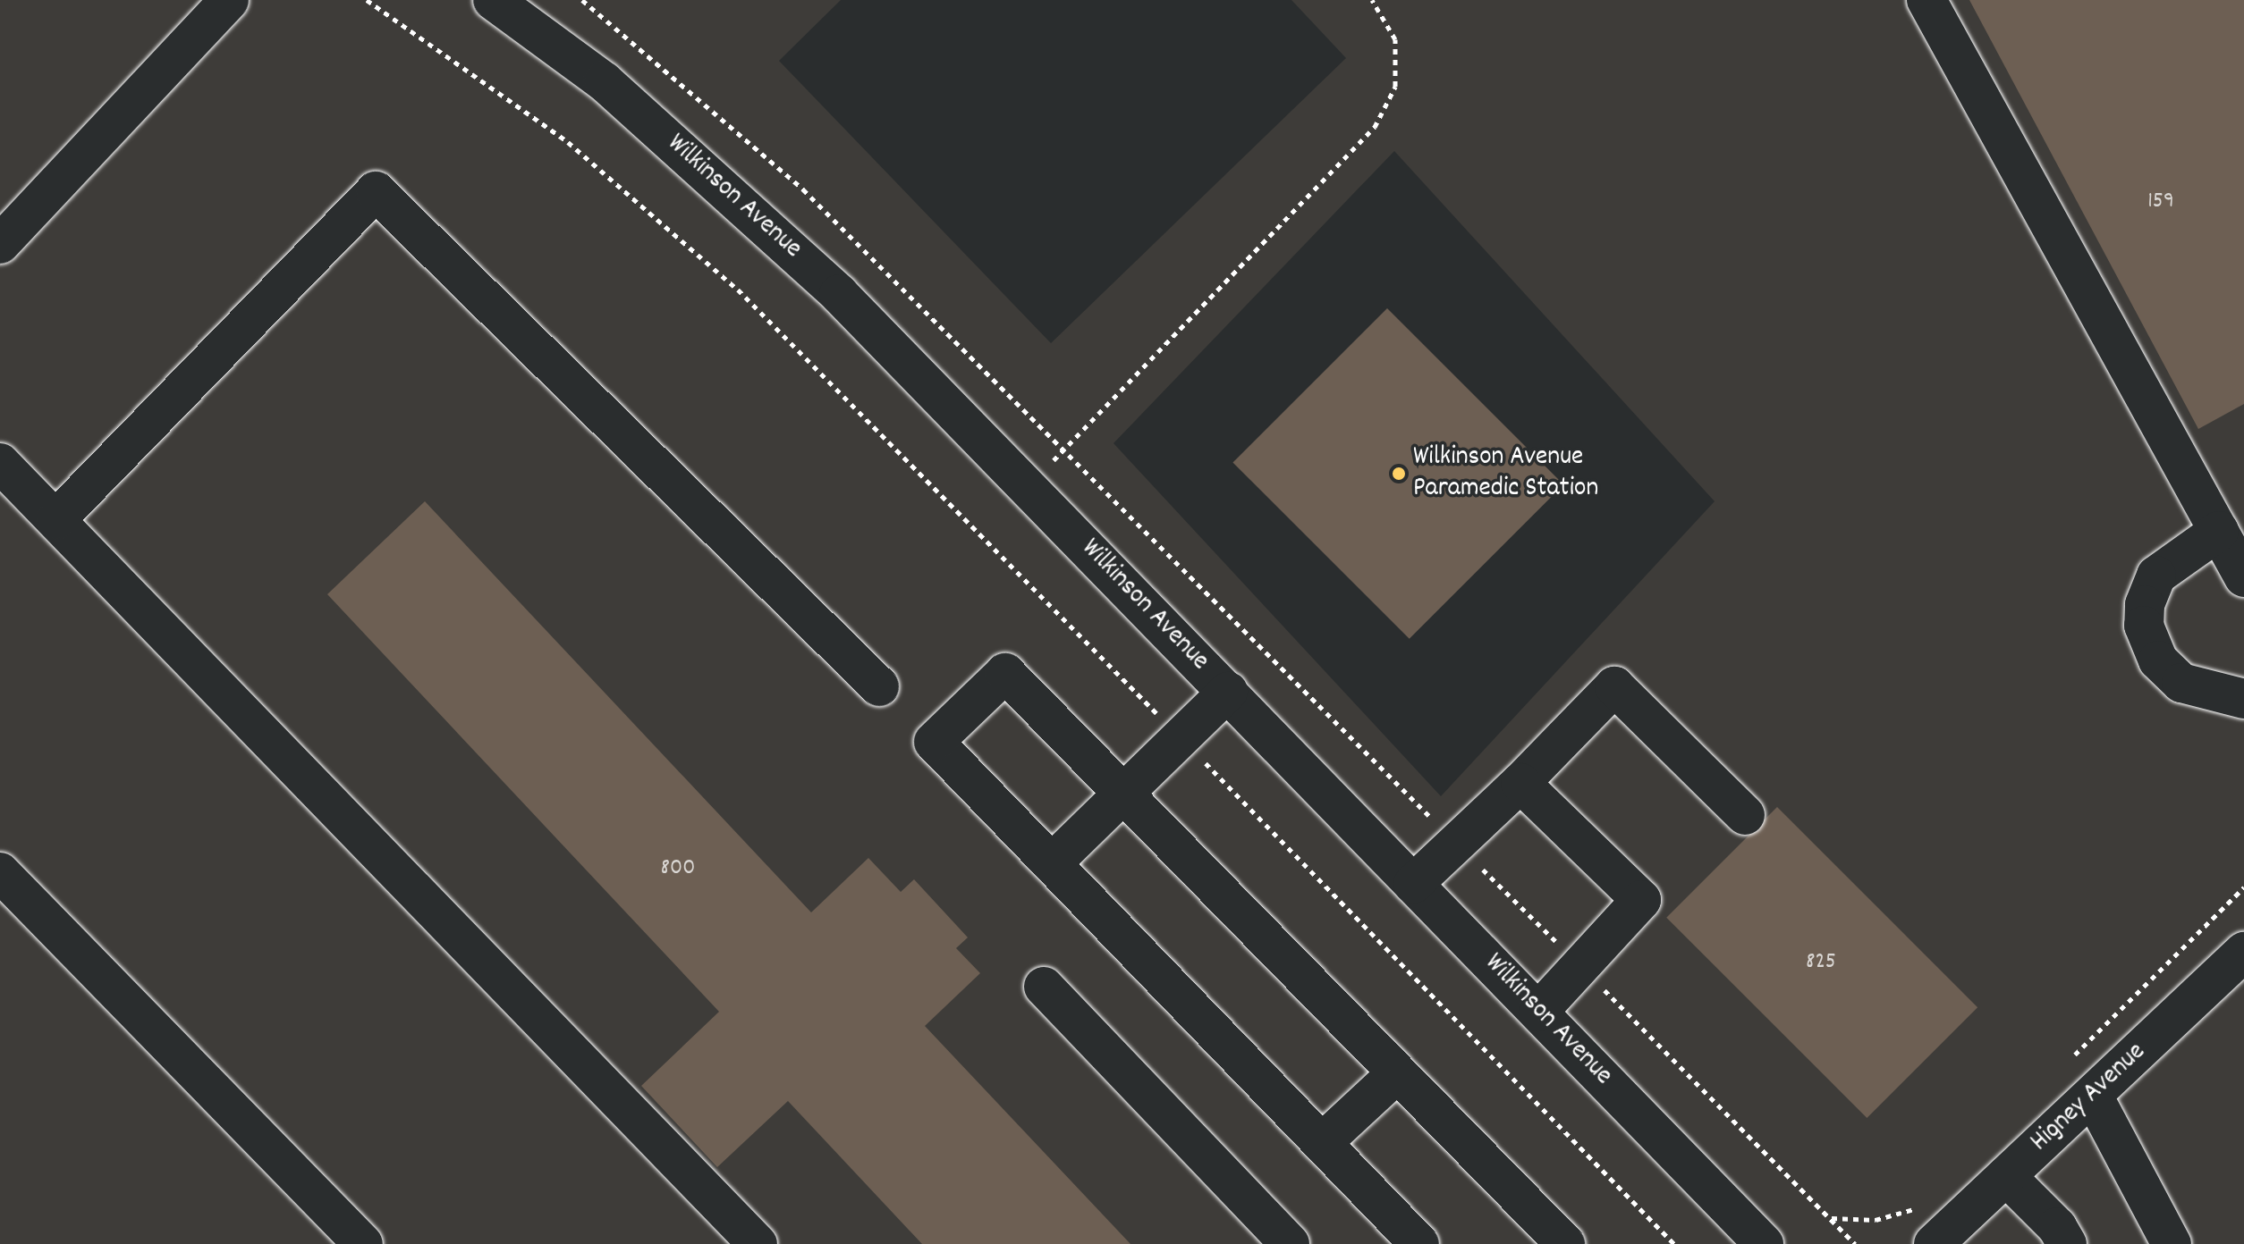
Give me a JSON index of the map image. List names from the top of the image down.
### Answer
{
  "streets": {
    "street": ["Wilkinson Avenue", "Higney Avenue"]
  },
  "places": ["Wilkinson Avenue Paramedic Station"],
  "house_numbers": ["159", "800", "825"]
}
